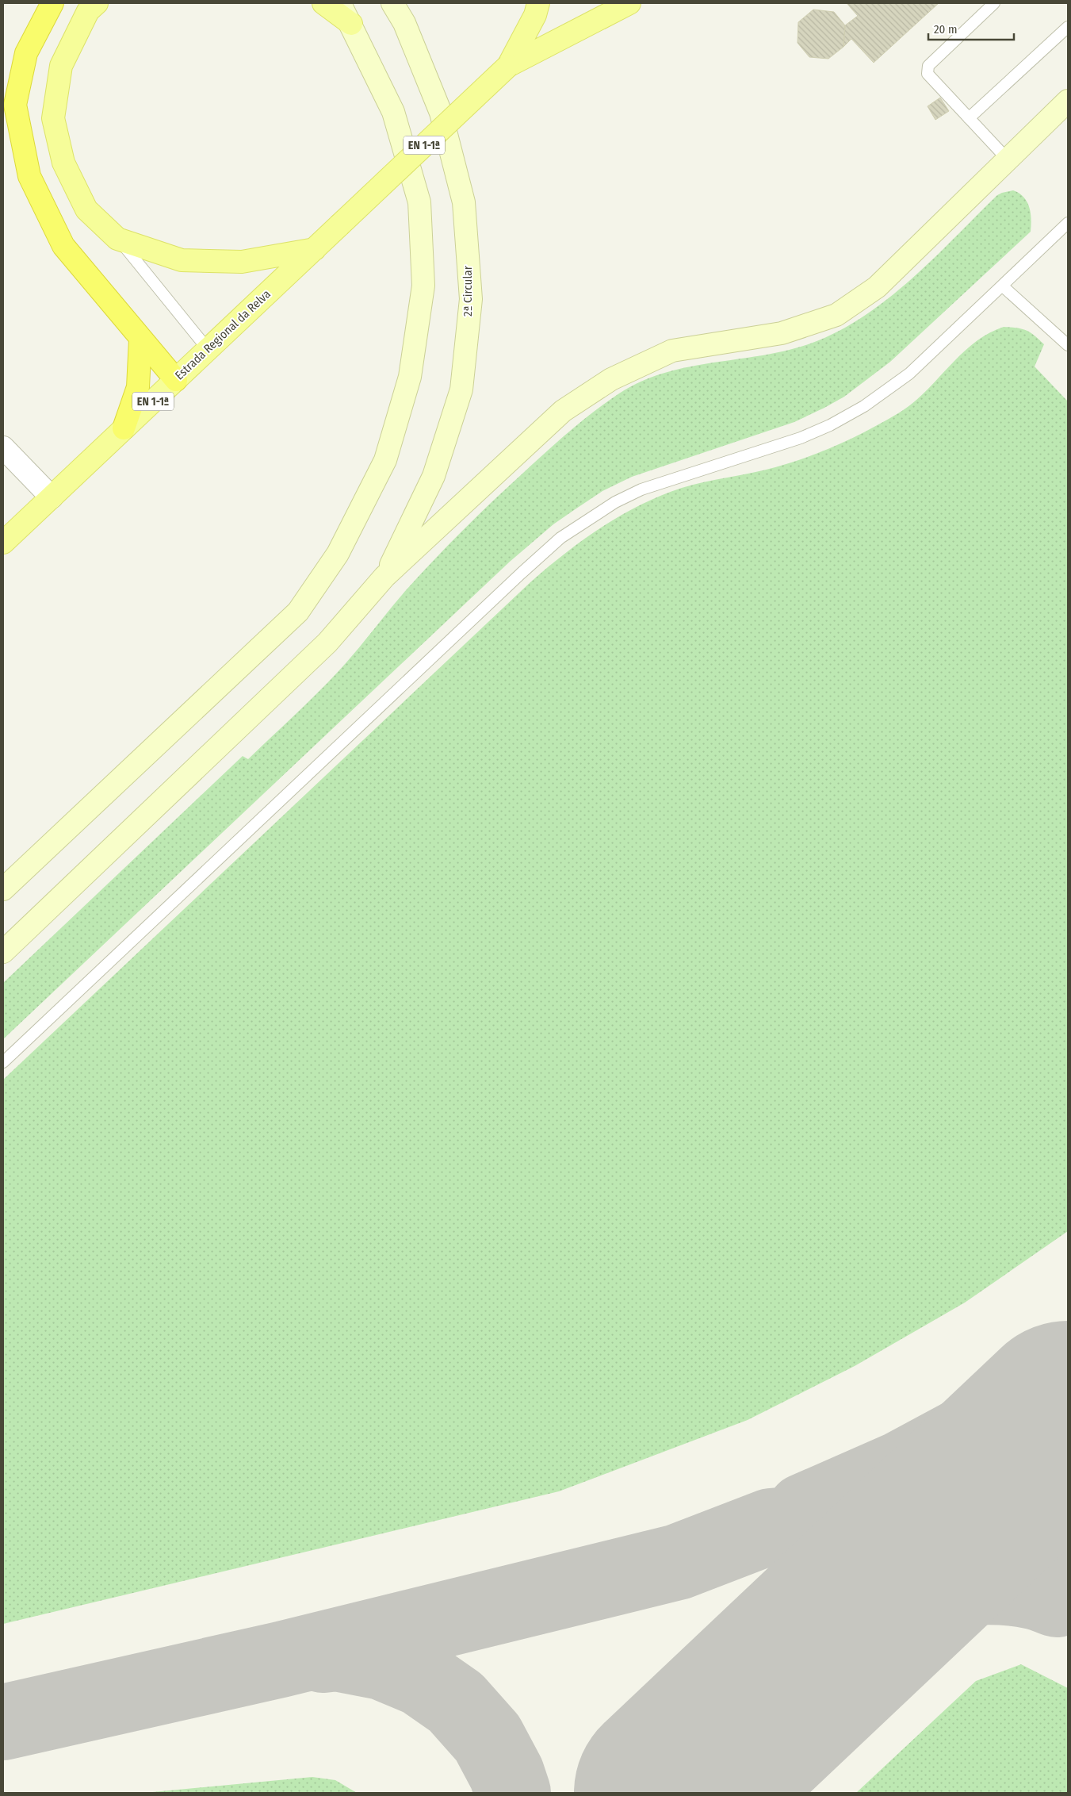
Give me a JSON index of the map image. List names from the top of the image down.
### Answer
{
  "streets": {
    "main road": ["EN 1-1ª", "2ª Circular", "Estrada Regional da Relva"]
  },
  "crossings": [
    ["EN 1-1ª", "2ª Circular"],
    ["EN 1-1ª", "Estrada Regional da Relva"]
  ],
  "scale_bar": "20 m"
}
